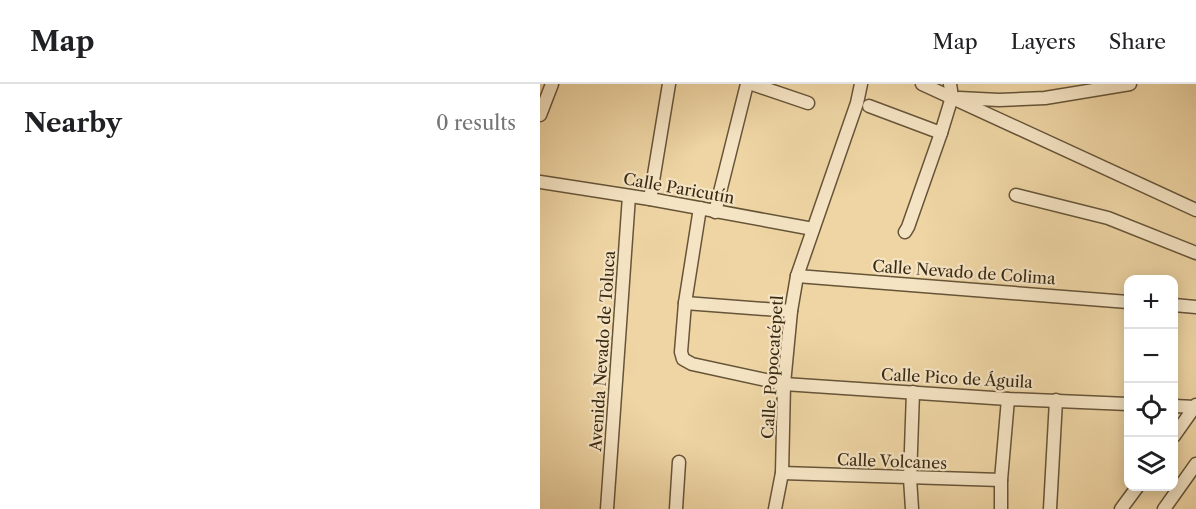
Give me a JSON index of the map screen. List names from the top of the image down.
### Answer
{
  "streets": {
    "street": [
      "Calle Paricutín",
      "Calle Nevado de Colima",
      "Avenida Nevado de Toluca",
      "Calle Popocatépetl",
      "Calle Pico de Águila",
      "Calle Volcanes"
    ]
  },
  "crossings": [
    ["Calle Paricutín", "Avenida Nevado de Toluca"],
    ["Calle Paricutín", "Calle Popocatépetl"],
    ["Calle Nevado de Colima", "Calle Popocatépetl"],
    ["Calle Popocatépetl", "Calle Pico de Águila"],
    ["Calle Popocatépetl", "Calle Volcanes"]
  ],
  "page": {
    "header": "Map",
    "nav": ["Map", "Layers", "Share"],
    "heading": ["Nearby", "0 results"],
    "map_buttons": ["+", "−"]
  }
}
